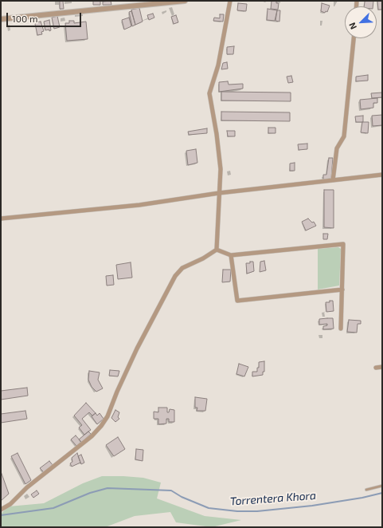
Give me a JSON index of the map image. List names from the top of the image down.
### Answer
{
  "water": ["Torrentera Khora"],
  "scale_bar": "100 m",
  "north": "bottom left"
}
